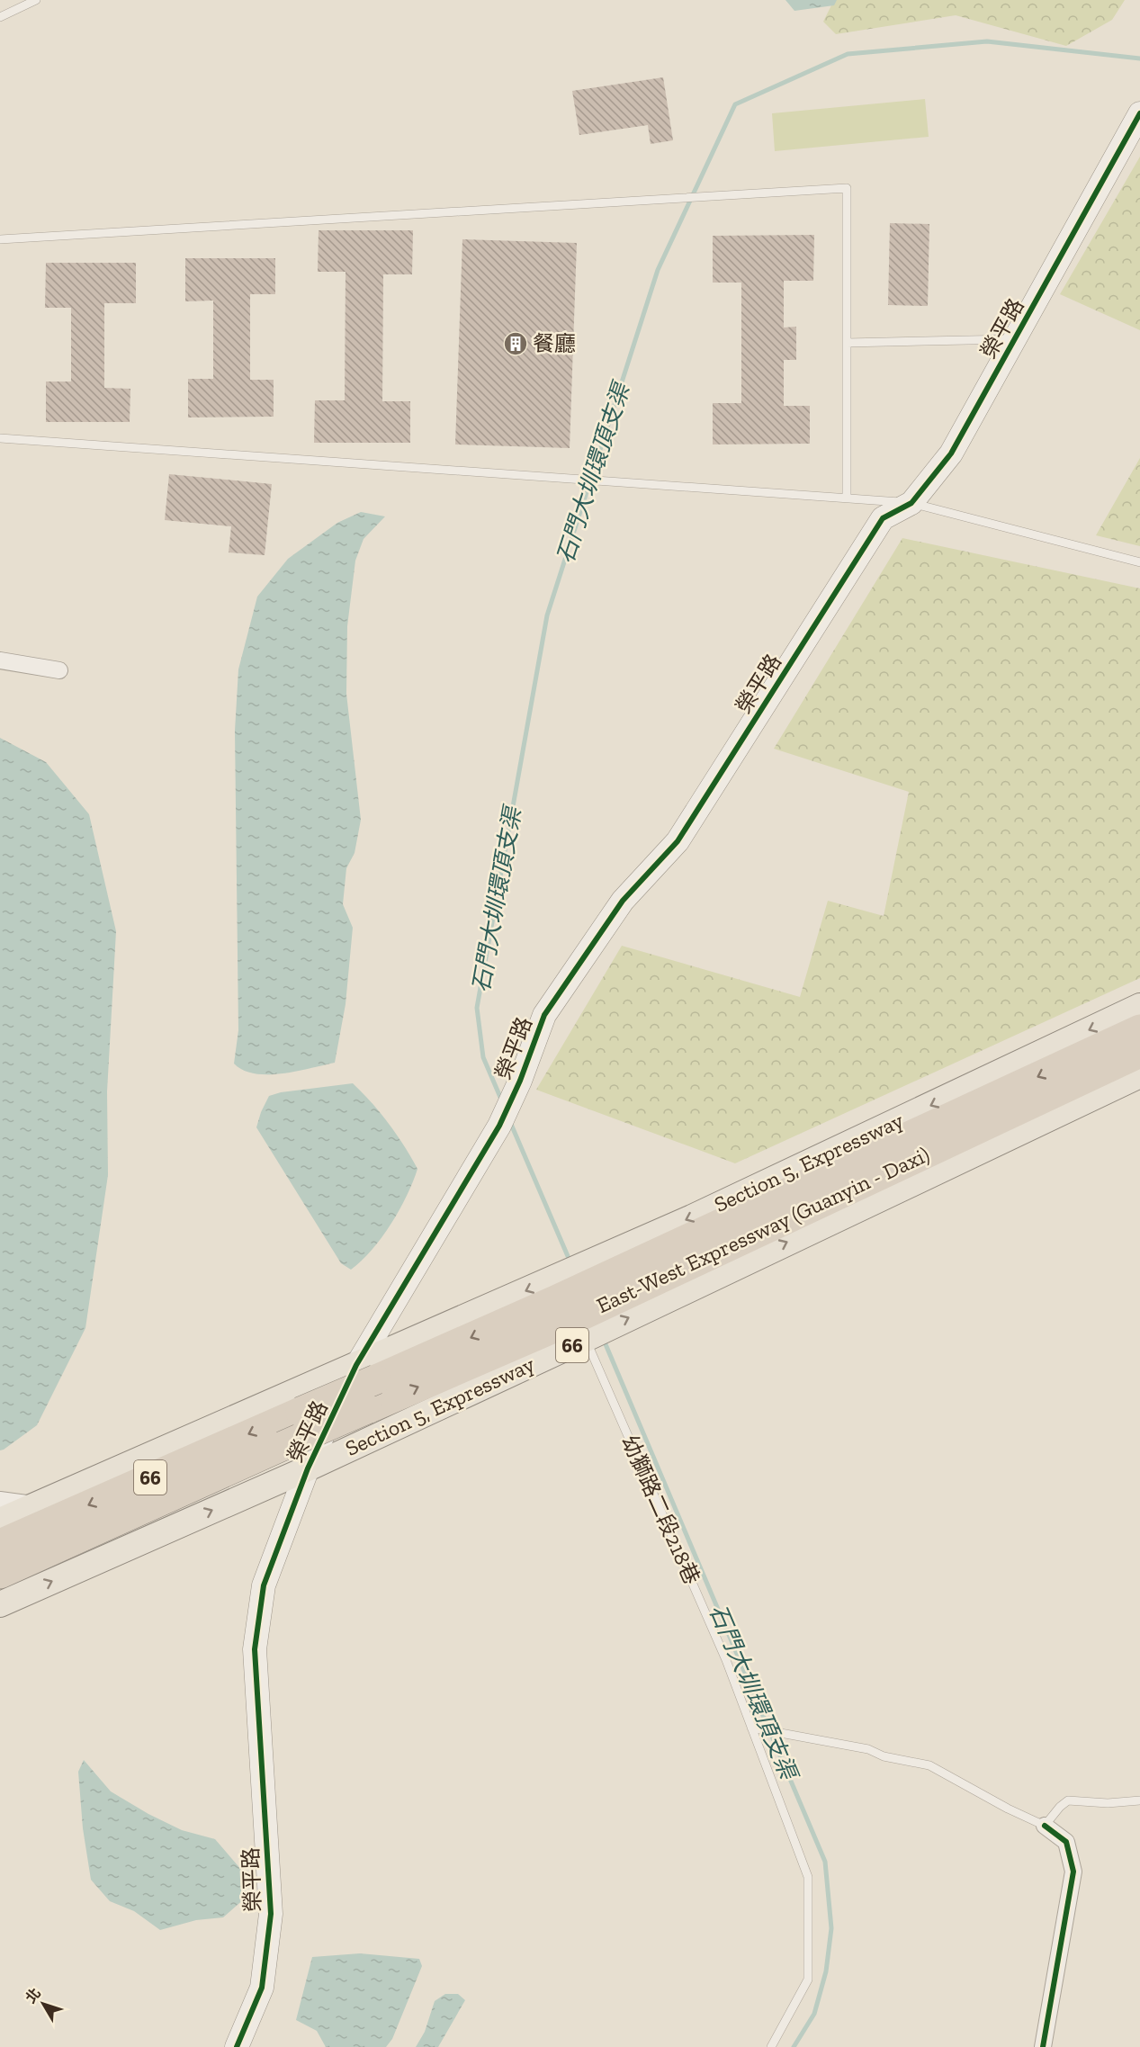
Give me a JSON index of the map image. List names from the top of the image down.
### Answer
{
  "streets": {
    "highway": ["East-West Expressway (Guanyin - Daxi)", "66"],
    "main road": ["Section 5, Expressway"],
    "street": ["榮平路"],
    "lane": ["幼獅路二段218巷"]
  },
  "crossings": [
    ["榮平路", "Section 5, Expressway"],
    ["榮平路", "East-West Expressway (Guanyin - Daxi)"],
    ["Section 5, Expressway", "East-West Expressway (Guanyin - Daxi)"],
    ["Section 5, Expressway", "幼獅路二段218巷"],
    ["East-West Expressway (Guanyin - Daxi)", "幼獅路二段218巷"]
  ],
  "water": ["石門大圳環頂支渠"],
  "places": {
    "building": ["餐廳"]
  },
  "north": "top left"
}
